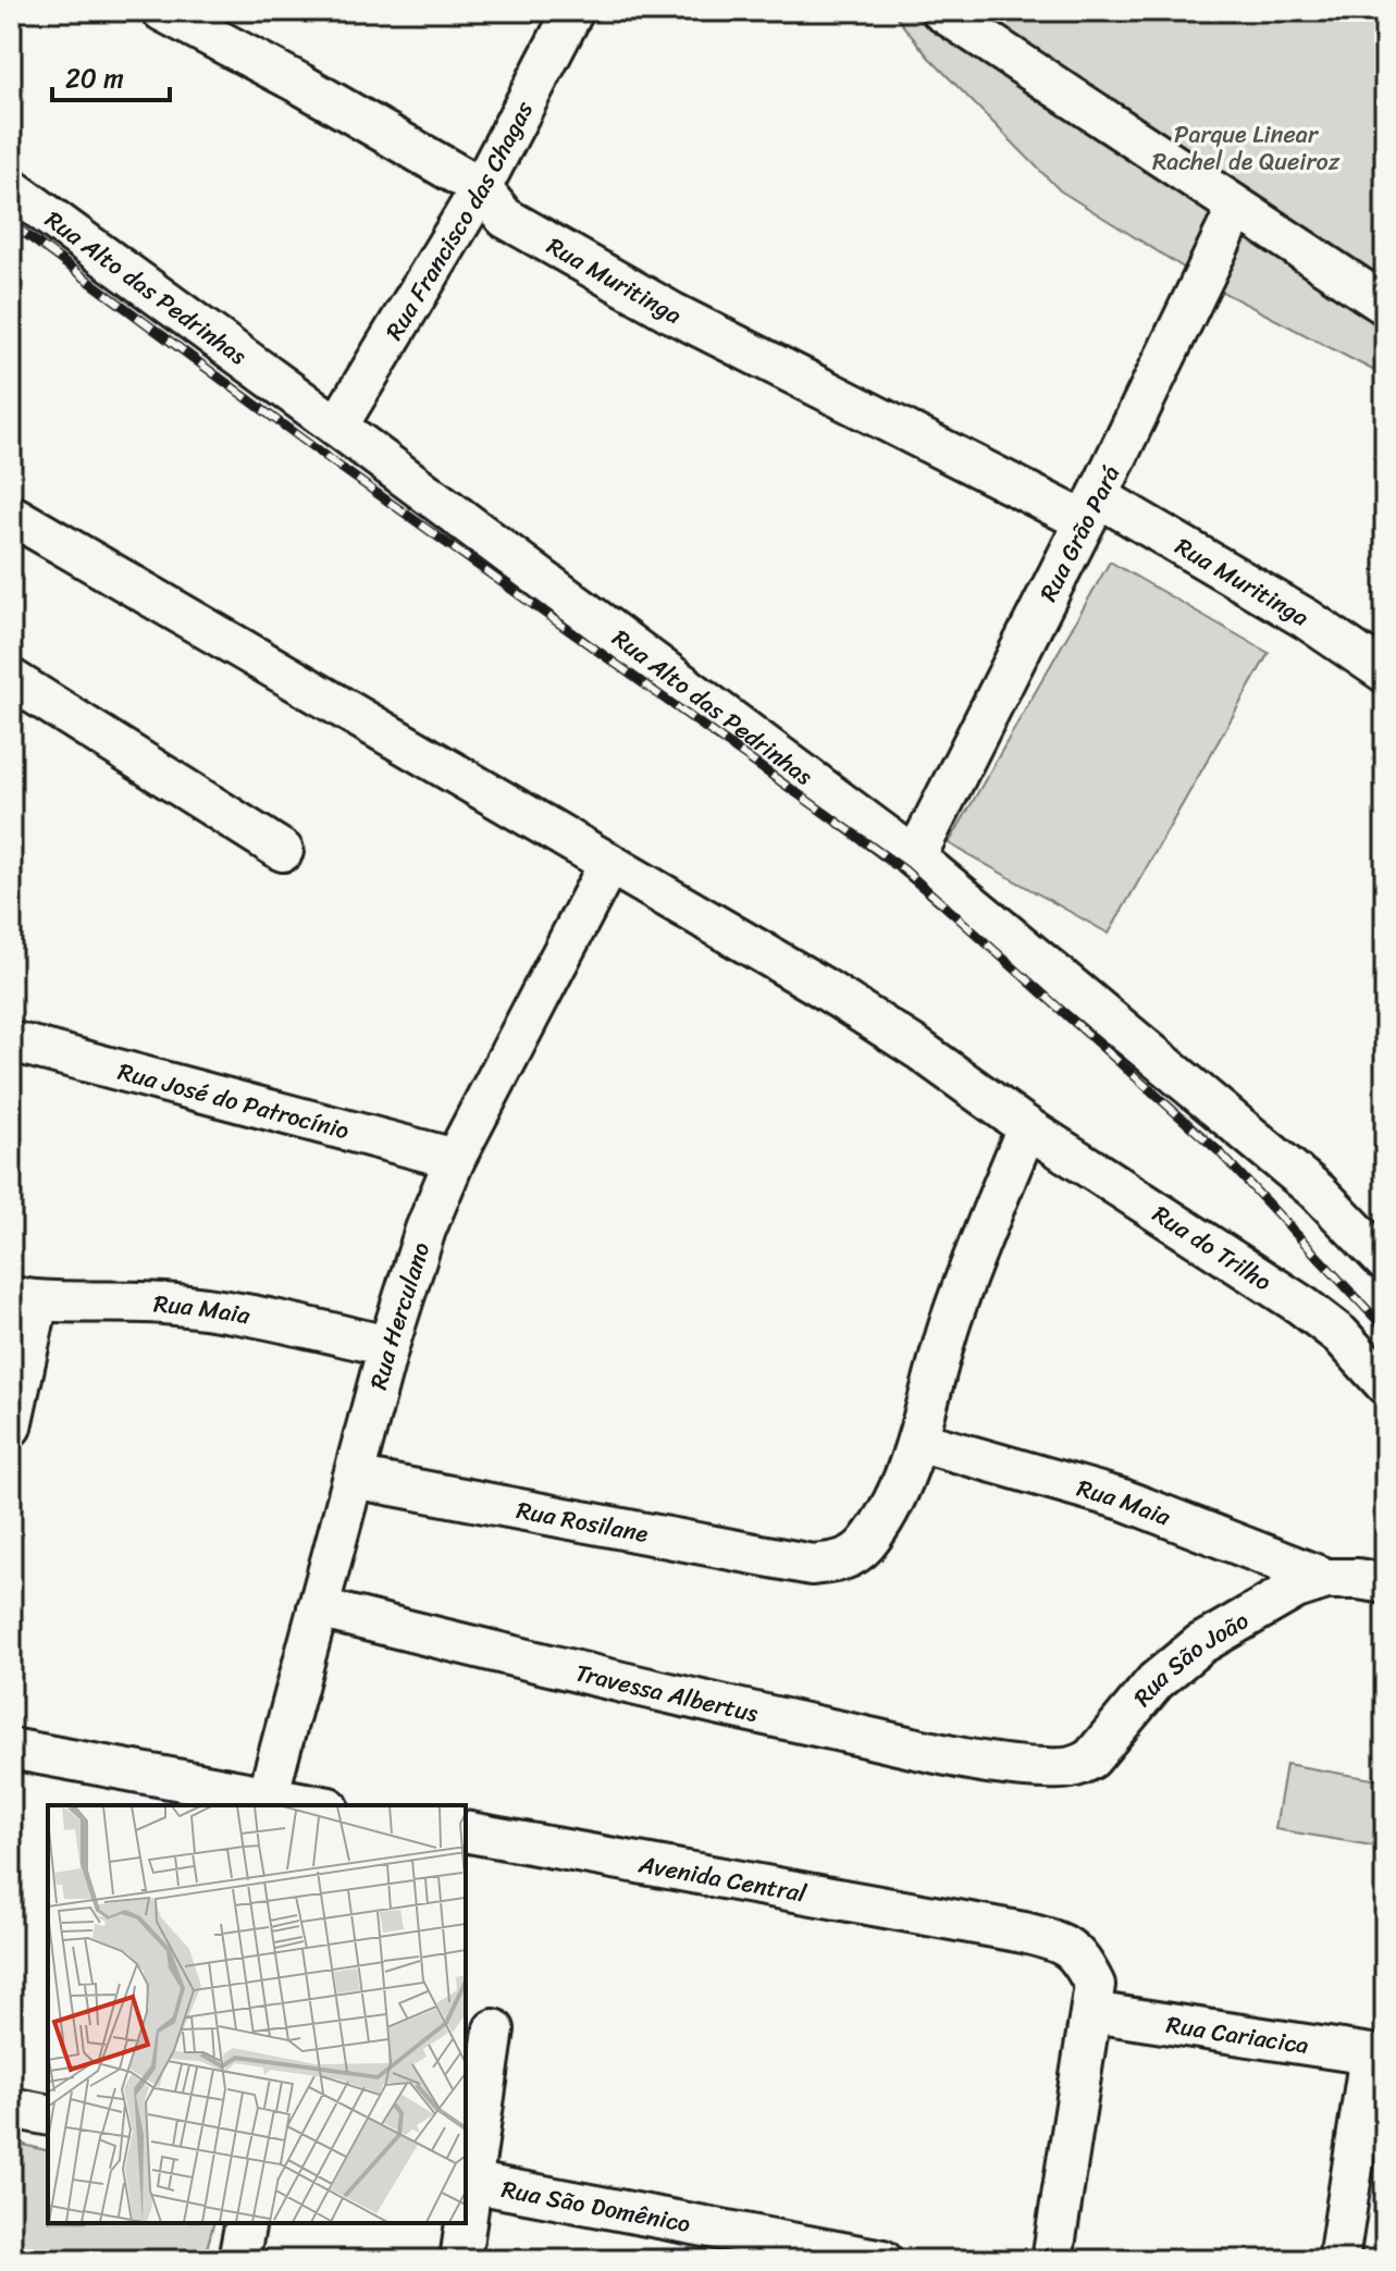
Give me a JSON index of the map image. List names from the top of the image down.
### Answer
{
  "streets": {
    "street": [
      "Rua Francisco das Chagas",
      "Rua Muritinga",
      "Rua Alto das Pedrinhas",
      "Rua Grão Pará",
      "Rua José do Patrocínio",
      "Rua do Trilho",
      "Rua Maia",
      "Rua Herculano",
      "Rua Rosilane",
      "Rua São João",
      "Travessa Albertus",
      "Avenida Central",
      "Rua Cariacica",
      "Rua São Domênico"
    ]
  },
  "crossings": [
    ["Rua Francisco das Chagas", "Rua Muritinga"],
    ["Rua Francisco das Chagas", "Rua Alto das Pedrinhas"],
    ["Rua Muritinga", "Rua Grão Pará"],
    ["Rua Alto das Pedrinhas", "Rua Grão Pará"],
    ["Rua José do Patrocínio", "Rua Herculano"],
    ["Rua do Trilho", "Rua Herculano"],
    ["Rua Maia", "Rua Herculano"],
    ["Rua Maia", "Rua Rosilane"],
    ["Rua Maia", "Rua São João"],
    ["Rua Herculano", "Rua Rosilane"],
    ["Rua Herculano", "Travessa Albertus"],
    ["Rua São João", "Travessa Albertus"],
    ["Avenida Central", "Rua Cariacica"]
  ],
  "parks": ["Parque Linear Rachel de Queiroz"],
  "scale_bar": "20 m"
}
